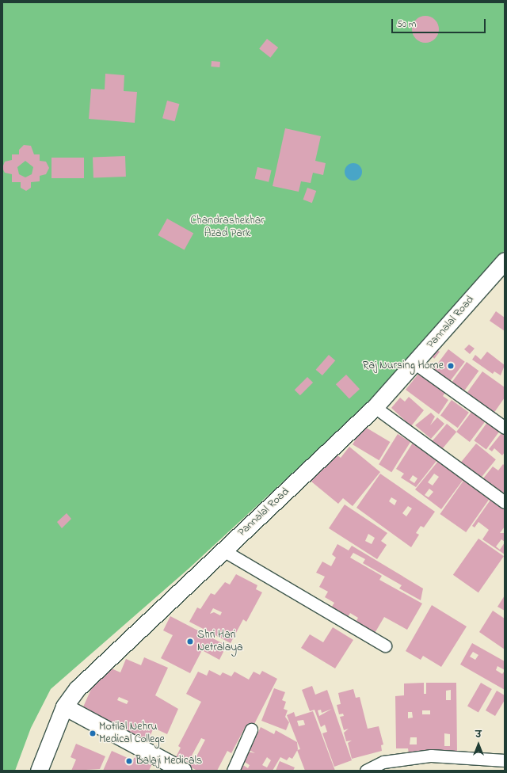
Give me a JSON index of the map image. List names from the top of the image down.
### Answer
{
  "streets": {
    "street": ["Pannalal Road"]
  },
  "parks": ["Chandrashekhar Azad Park"],
  "places": [
    "Raj Nursing Home",
    "Shri Hari Netralaya",
    "Motilal Nehru Medical College",
    "Balaji Medicals"
  ],
  "scale_bar": "50 m",
  "north": "top"
}
